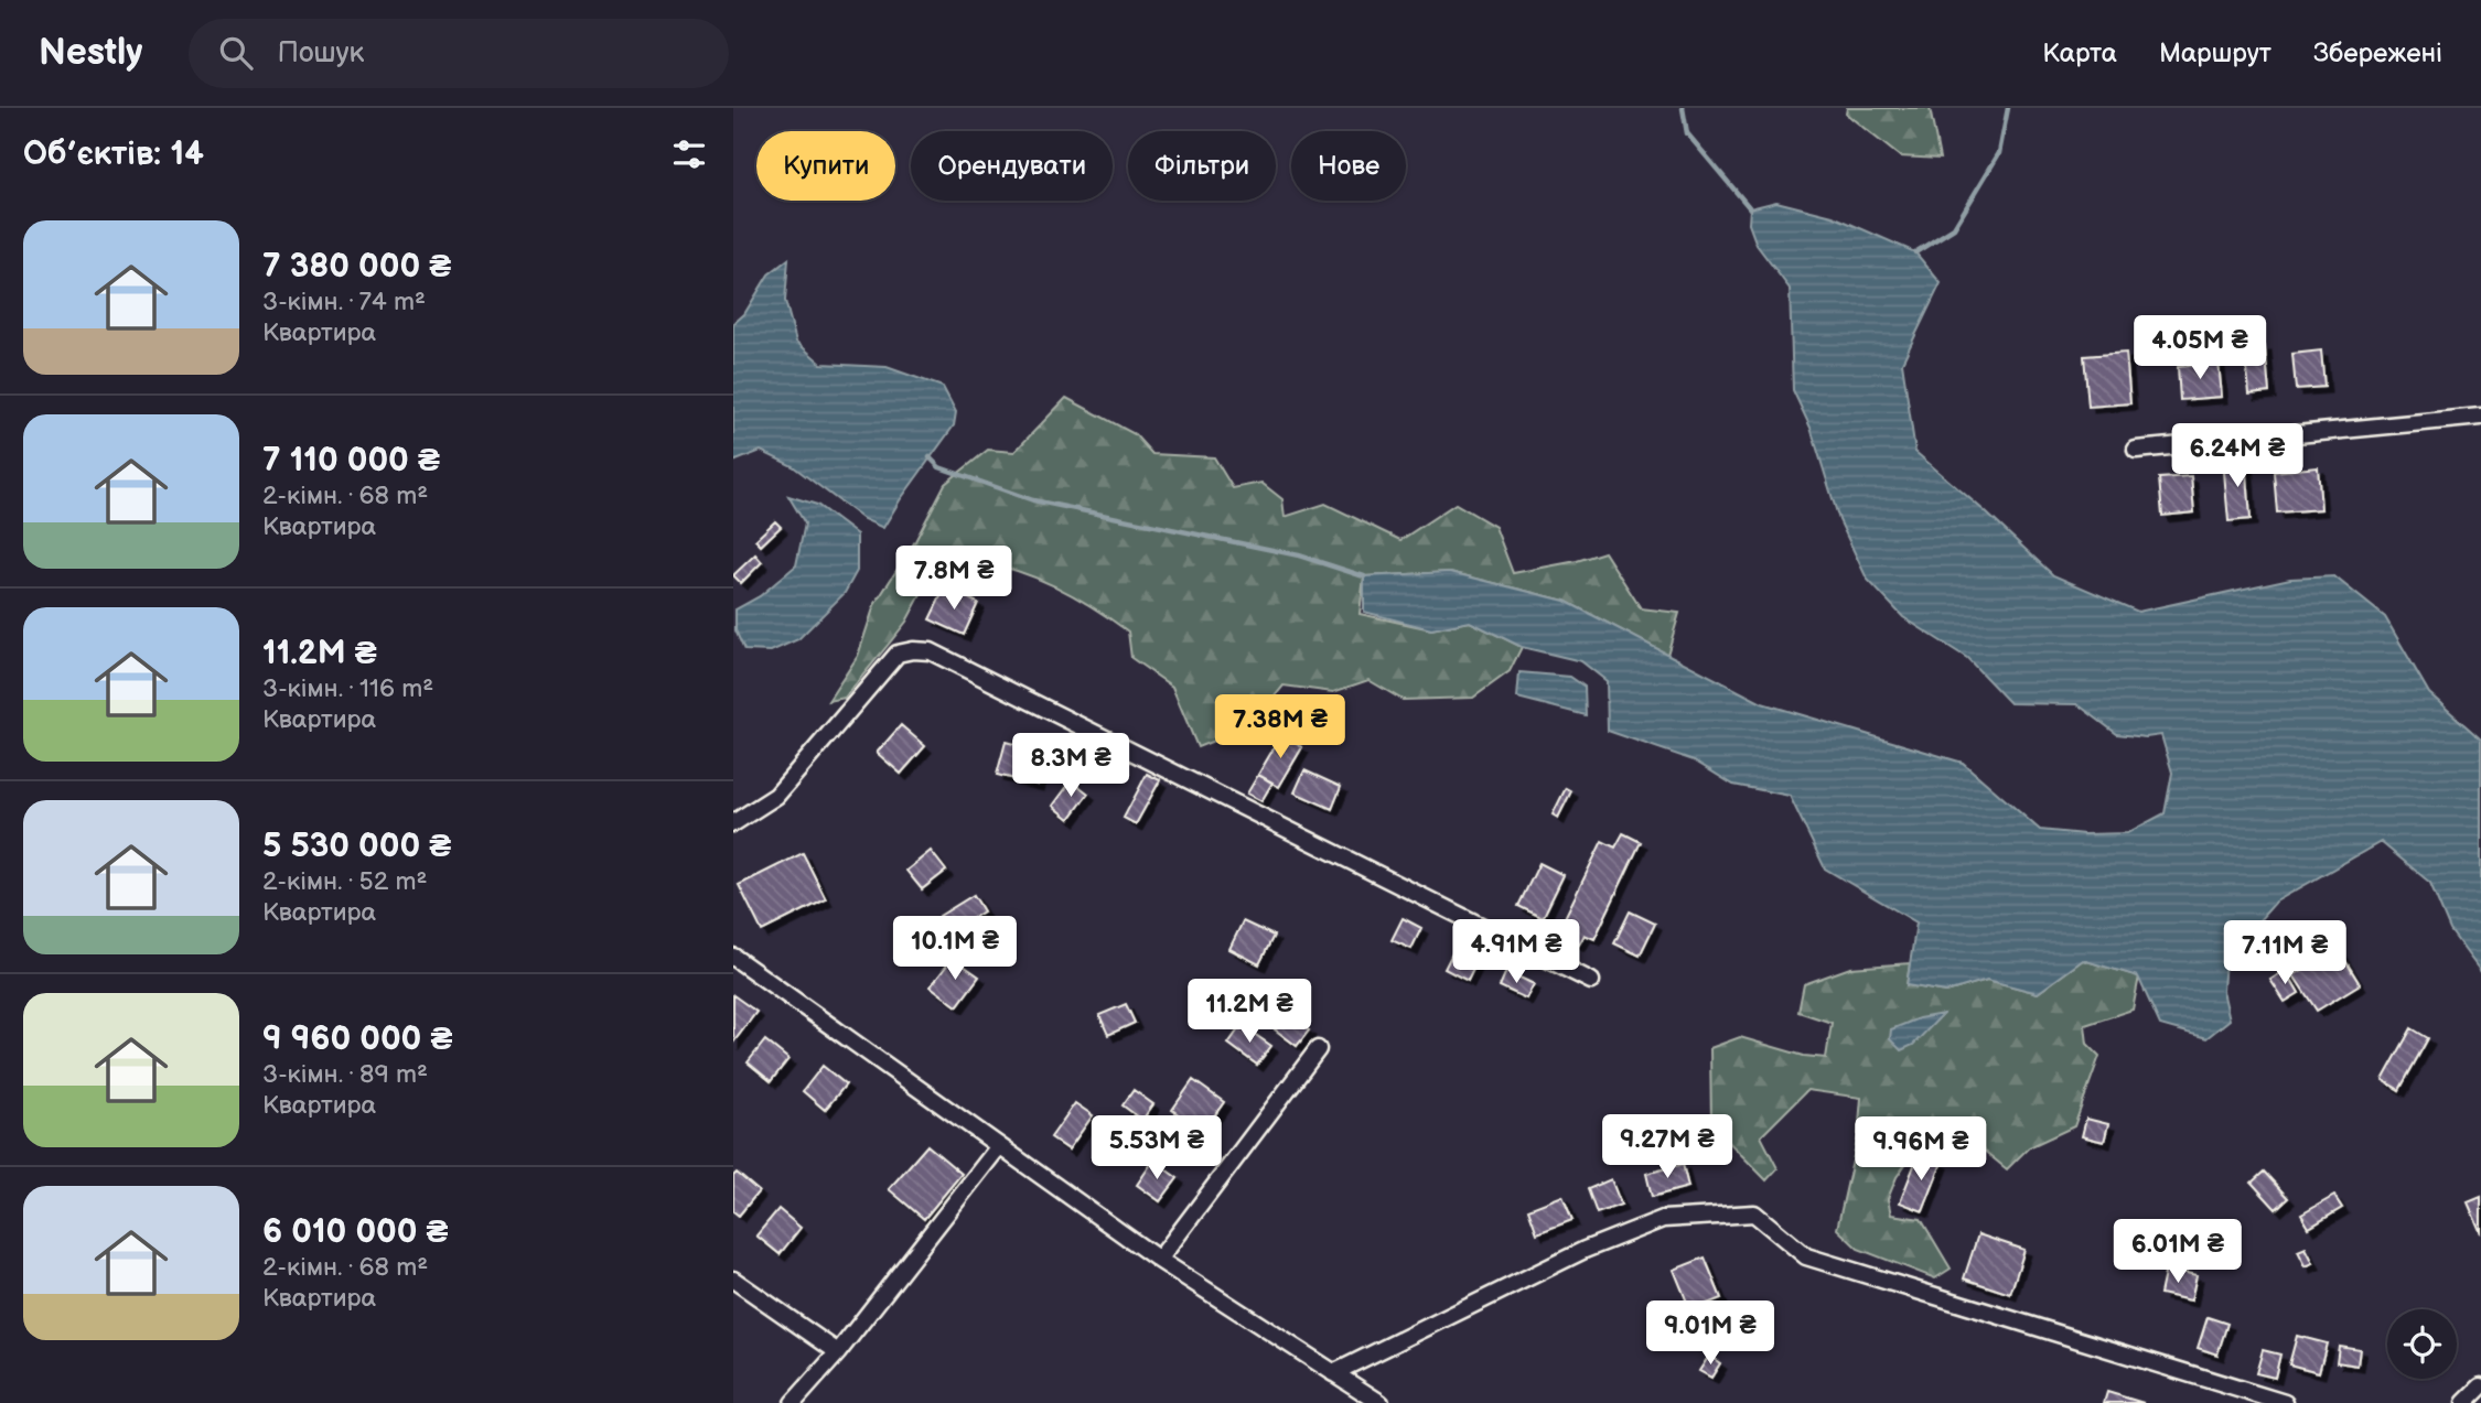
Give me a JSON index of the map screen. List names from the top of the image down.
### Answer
{
  "page": {
    "header": "Nestly",
    "search": "Пошук",
    "nav": ["Карта", "Маршрут", "Збережені"],
    "heading": "Об’єктів: 14",
    "chip": [
      "Купити",
      "Орендувати",
      "Фільтри",
      "Нове"
    ],
    "list": [
      {
        "name": "7 380 000 ₴",
        "note": "3-кімн. · 74 m² · Квартира"
      },
      {
        "name": "7 110 000 ₴",
        "note": "2-кімн. · 68 m² · Квартира"
      },
      {
        "name": "11.2M ₴",
        "note": "3-кімн. · 116 m² · Квартира"
      },
      {
        "name": "5 530 000 ₴",
        "note": "2-кімн. · 52 m² · Квартира"
      },
      {
        "name": "9 960 000 ₴",
        "note": "3-кімн. · 89 m² · Квартира"
      },
      {
        "name": "6 010 000 ₴",
        "note": "2-кімн. · 68 m² · Квартира"
      }
    ],
    "price": [
      "4.05M ₴",
      "6.24M ₴",
      "7.8M ₴",
      "7.38M ₴",
      "8.3M ₴",
      "10.1M ₴",
      "4.91M ₴",
      "7.11M ₴",
      "11.2M ₴",
      "9.27M ₴",
      "5.53M ₴",
      "9.96M ₴",
      "6.01M ₴",
      "9.01M ₴"
    ]
  }
}
